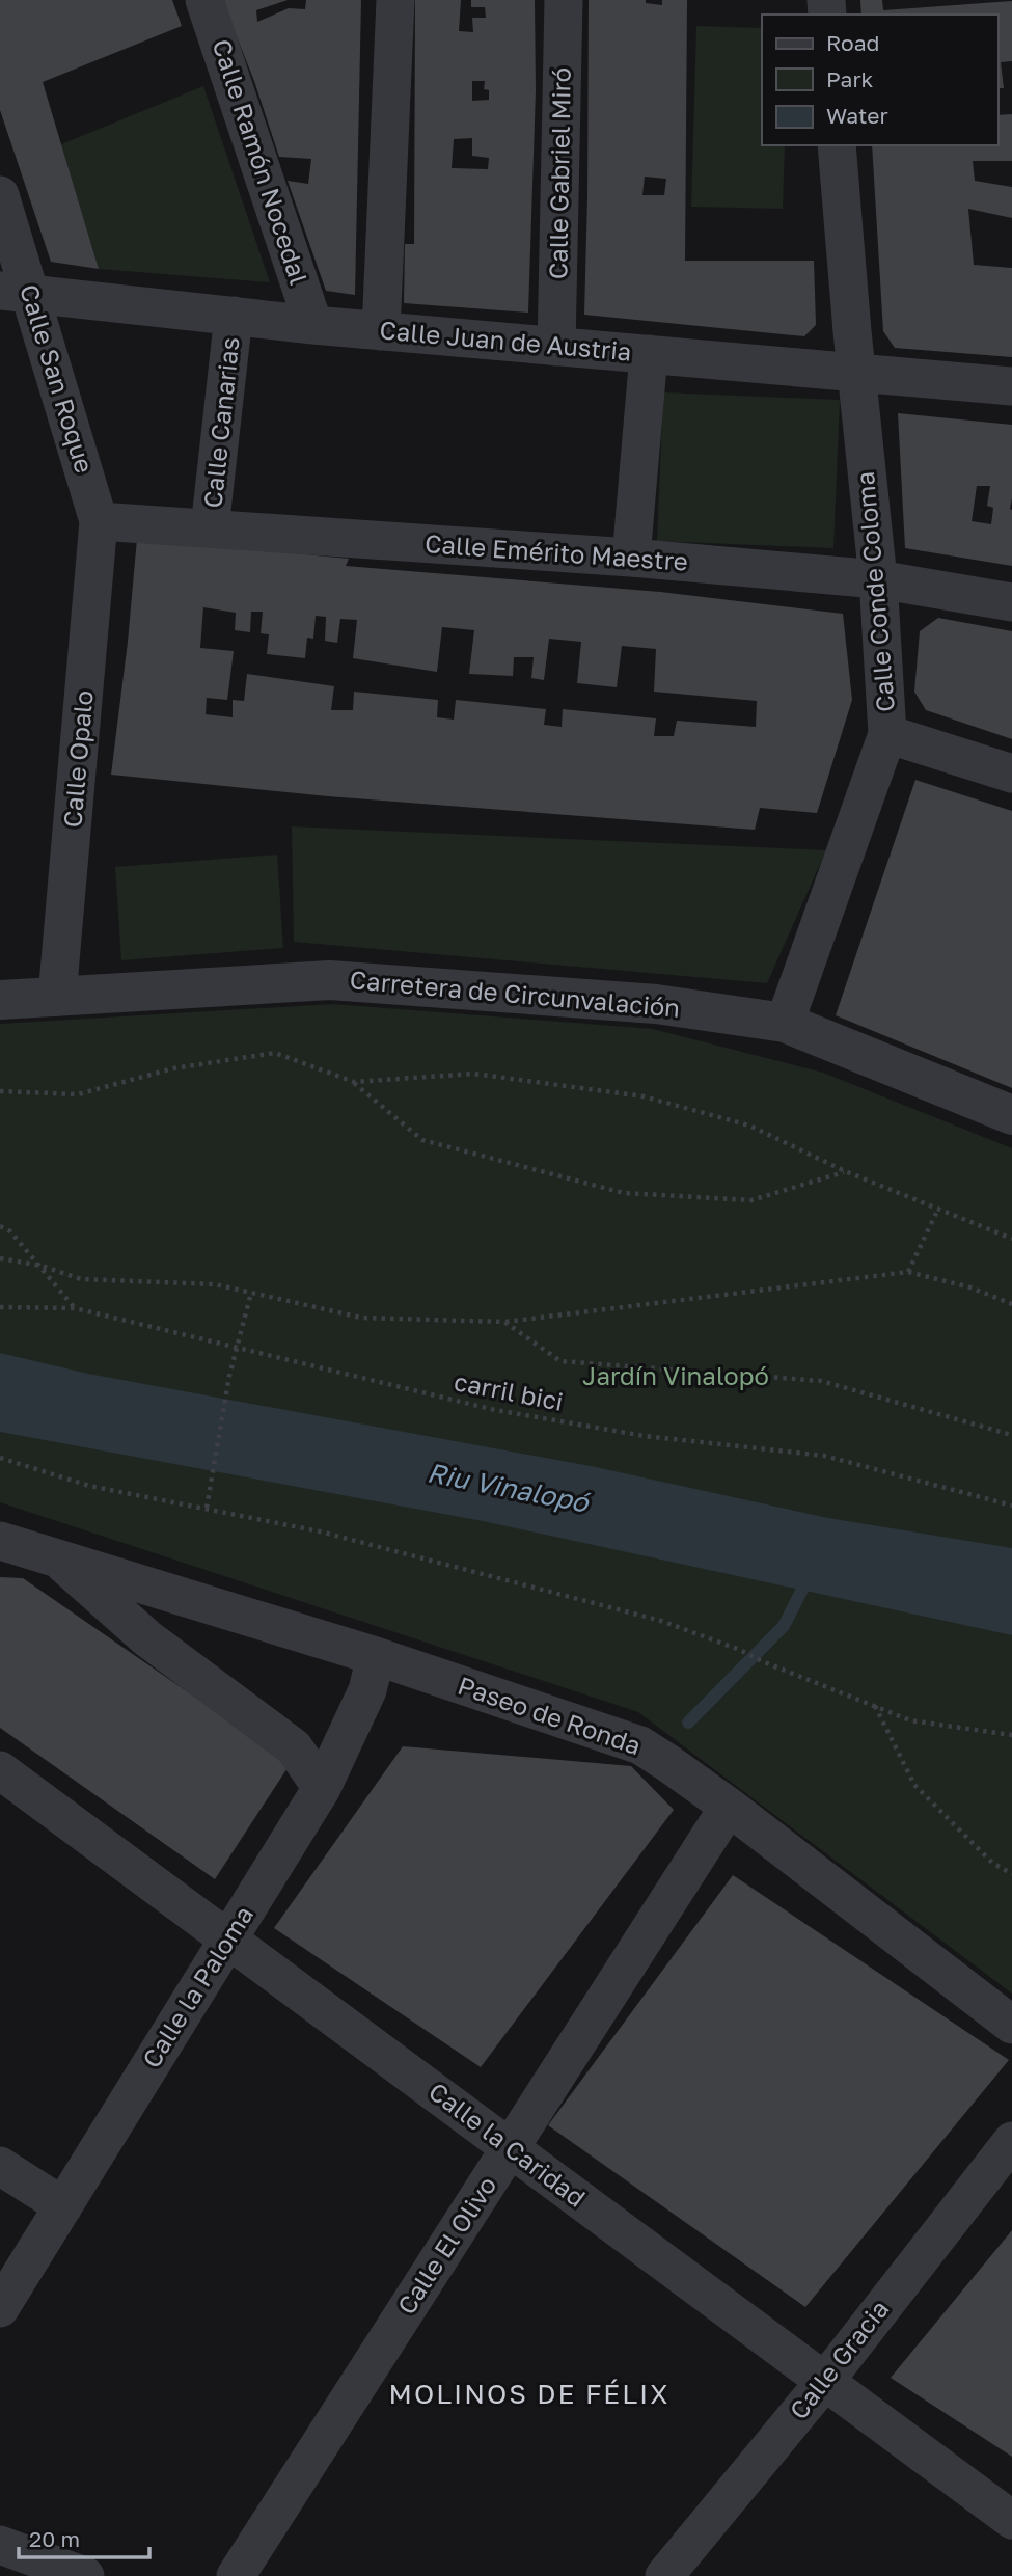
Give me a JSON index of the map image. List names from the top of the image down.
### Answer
{
  "streets": {
    "street": [
      "Calle Ramón Nocedal",
      "Calle Gabriel Miró",
      "Calle Juan de Austria",
      "Calle San Roque",
      "Calle Canarias",
      "Calle Emérito Maestre",
      "Calle Conde Coloma",
      "Calle Opalo",
      "Carretera de Circunvalación",
      "Paseo de Ronda",
      "Calle la Paloma",
      "Calle la Caridad",
      "Calle El Olivo",
      "Calle Gracia"
    ],
    "path": ["carril bici"]
  },
  "crossings": [
    ["Calle Ramón Nocedal", "Calle Juan de Austria"],
    ["Calle Gabriel Miró", "Calle Juan de Austria"],
    ["Calle Juan de Austria", "Calle San Roque"],
    ["Calle Juan de Austria", "Calle Canarias"],
    ["Calle Juan de Austria", "Calle Conde Coloma"],
    ["Calle San Roque", "Calle Emérito Maestre"],
    ["Calle San Roque", "Calle Opalo"],
    ["Calle Canarias", "Calle Emérito Maestre"],
    ["Calle Emérito Maestre", "Calle Conde Coloma"],
    ["Calle Emérito Maestre", "Calle Opalo"],
    ["Calle Conde Coloma", "Carretera de Circunvalación"],
    ["Calle Opalo", "Carretera de Circunvalación"],
    ["Paseo de Ronda", "Calle la Paloma"],
    ["Paseo de Ronda", "Calle El Olivo"],
    ["Calle la Paloma", "Calle la Caridad"],
    ["Calle la Caridad", "Calle El Olivo"],
    ["Calle la Caridad", "Calle Gracia"]
  ],
  "districts": ["MOLINOS DE FÉLIX"],
  "water": ["Riu Vinalopó"],
  "parks": ["Jardín Vinalopó"],
  "legend": ["Road", "Park", "Water"],
  "scale_bar": "20 m"
}
